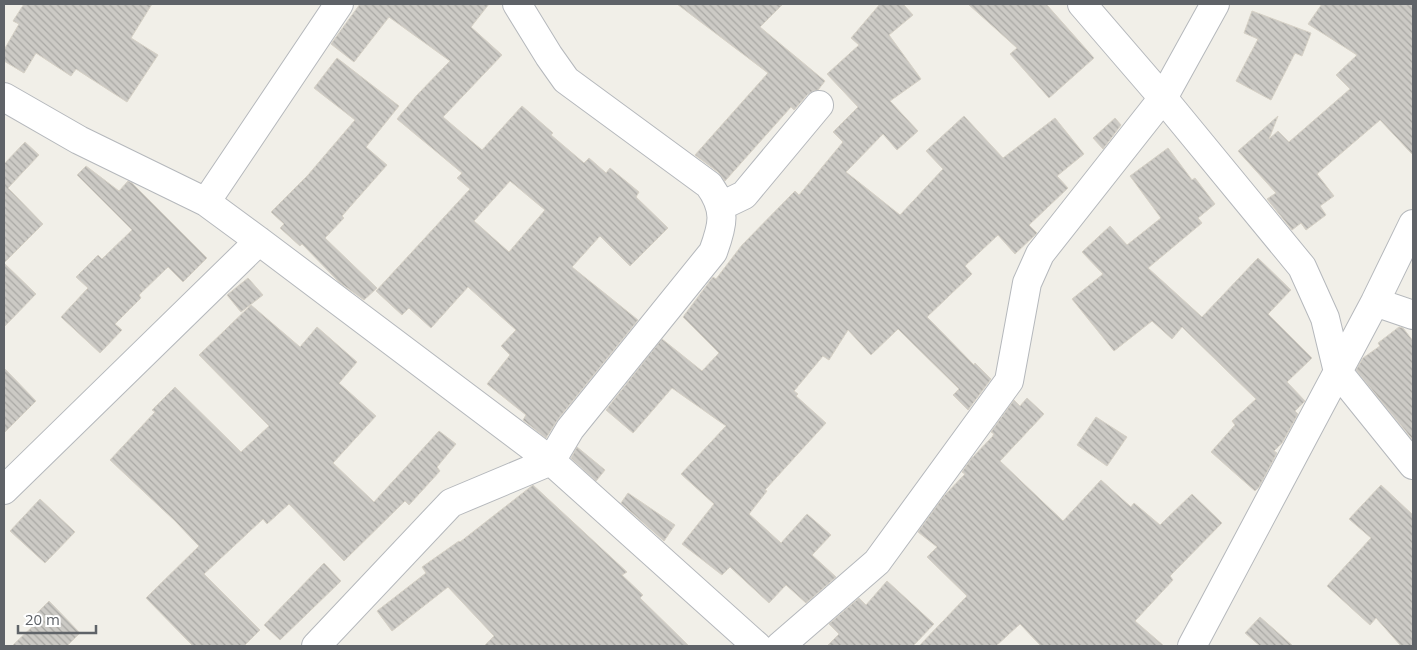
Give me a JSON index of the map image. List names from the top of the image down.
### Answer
{
  "scale_bar": "20 m"
}
